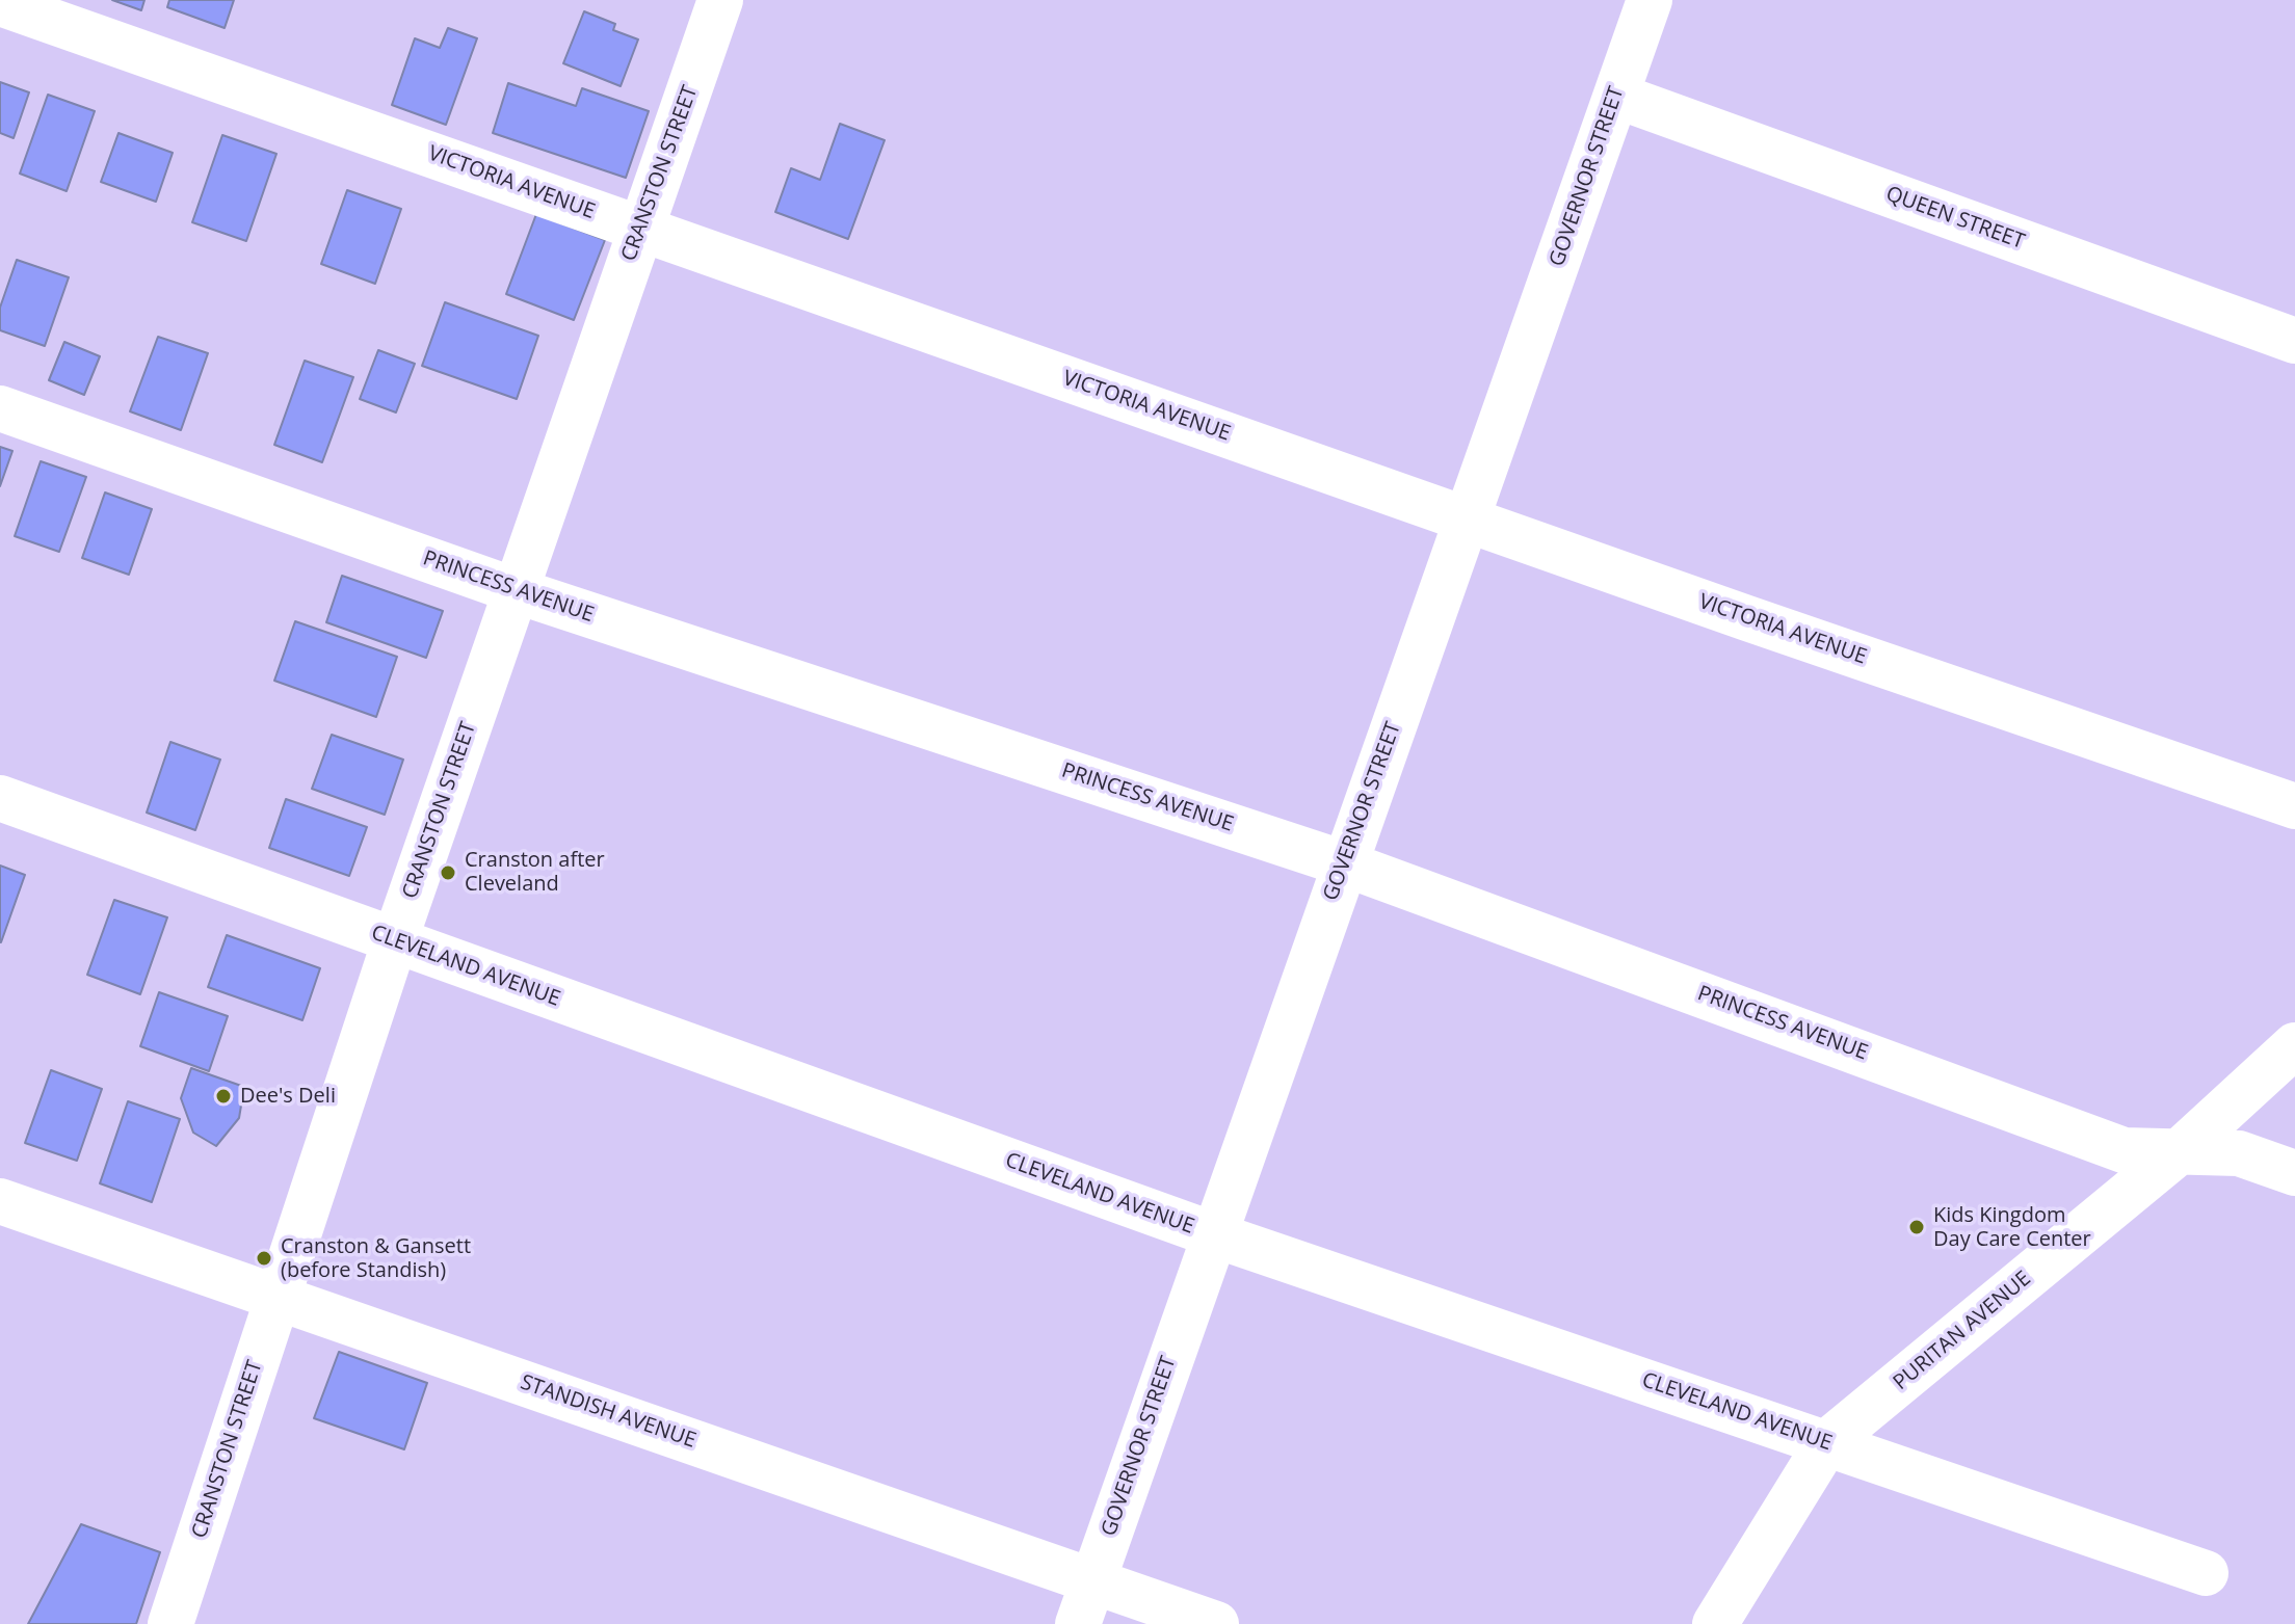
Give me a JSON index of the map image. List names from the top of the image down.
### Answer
{
  "streets": {
    "street": [
      "CRANSTON STREET",
      "GOVERNOR STREET",
      "VICTORIA AVENUE",
      "QUEEN STREET",
      "PRINCESS AVENUE",
      "CLEVELAND AVENUE",
      "PURITAN AVENUE",
      "STANDISH AVENUE"
    ]
  },
  "crossings": [
    ["CRANSTON STREET", "VICTORIA AVENUE"],
    ["CRANSTON STREET", "PRINCESS AVENUE"],
    ["CRANSTON STREET", "CLEVELAND AVENUE"],
    ["CRANSTON STREET", "STANDISH AVENUE"],
    ["GOVERNOR STREET", "VICTORIA AVENUE"],
    ["GOVERNOR STREET", "QUEEN STREET"],
    ["GOVERNOR STREET", "PRINCESS AVENUE"],
    ["GOVERNOR STREET", "CLEVELAND AVENUE"],
    ["GOVERNOR STREET", "STANDISH AVENUE"],
    ["PRINCESS AVENUE", "PURITAN AVENUE"],
    ["CLEVELAND AVENUE", "PURITAN AVENUE"]
  ],
  "places": [
    "Cranston after Cleveland",
    "Dee's Deli",
    "Kids Kingdom Day Care Center",
    "Cranston & Gansett (before Standish)"
  ]
}
